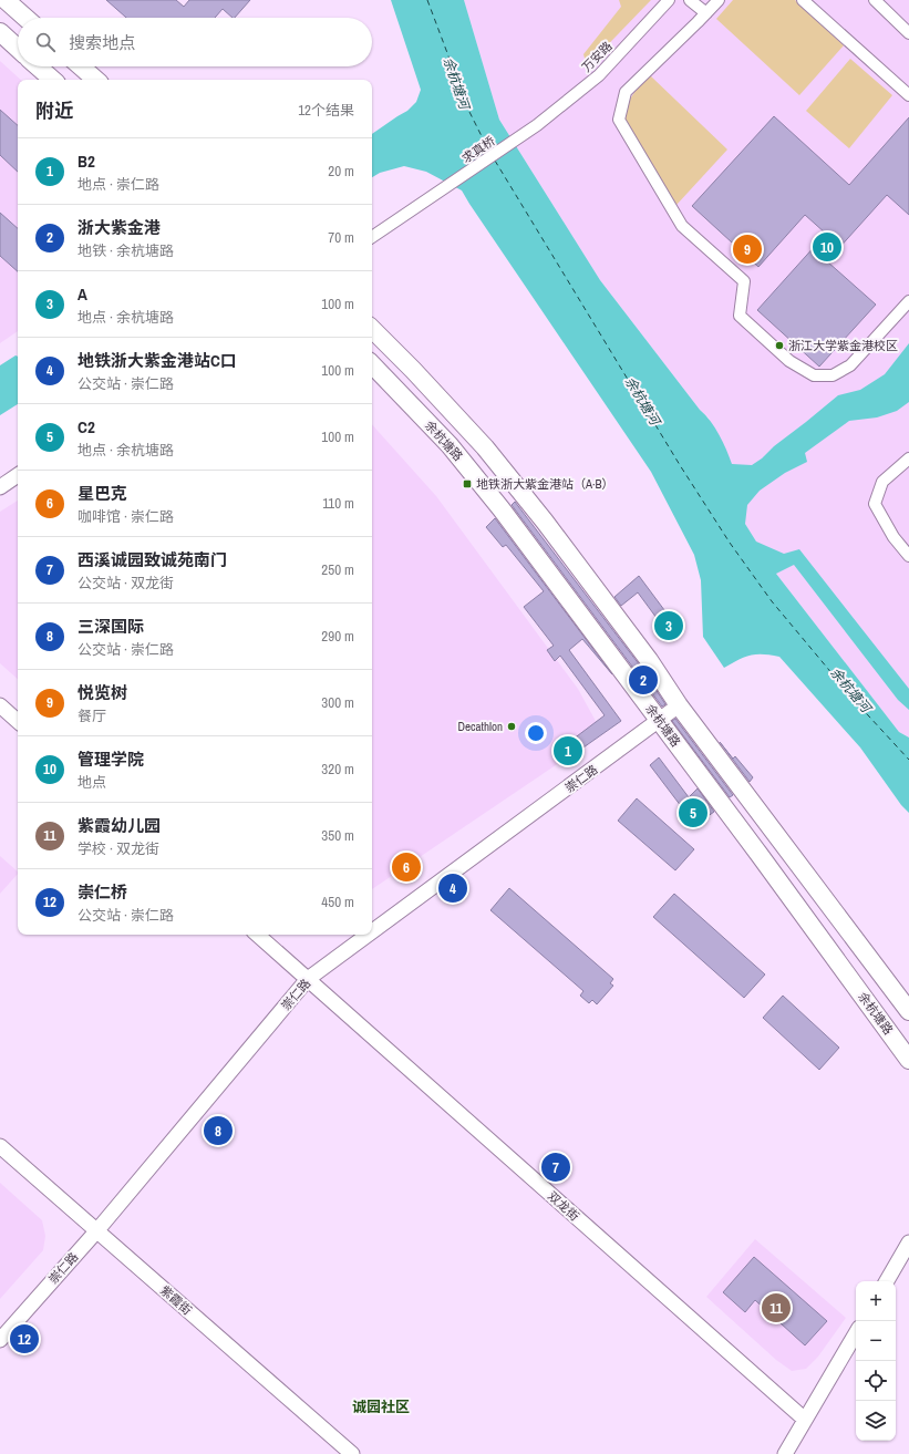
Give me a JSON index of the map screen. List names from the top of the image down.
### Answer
{
  "streets": {
    "main road": ["余杭塘路"],
    "street": [
      "万安路",
      "求真桥",
      "崇仁路",
      "双龙街",
      "紫霞街"
    ]
  },
  "crossings": [
    ["万安路", "求真桥"],
    ["余杭塘路", "崇仁路"],
    ["崇仁路", "双龙街"],
    ["崇仁路", "紫霞街"]
  ],
  "districts": ["诚园社区"],
  "water": ["余杭塘河"],
  "places": {
    "other": ["浙江大学紫金港校区", "Decathlon"],
    "transit": ["地铁浙大紫金港站（A·B）"]
  },
  "page": {
    "search": "搜索地点",
    "heading": ["附近", "12个结果"],
    "list": [
      {
        "mark": "1",
        "name": "B2",
        "note": "地点 · 崇仁路",
        "value": "20 m"
      },
      {
        "mark": "2",
        "name": "浙大紫金港",
        "note": "地铁 · 余杭塘路",
        "value": "70 m"
      },
      {
        "mark": "3",
        "name": "A",
        "note": "地点 · 余杭塘路",
        "value": "100 m"
      },
      {
        "mark": "4",
        "name": "地铁浙大紫金港站C口",
        "note": "公交站 · 崇仁路",
        "value": "100 m"
      },
      {
        "mark": "5",
        "name": "C2",
        "note": "地点 · 余杭塘路",
        "value": "100 m"
      },
      {
        "mark": "6",
        "name": "星巴克",
        "note": "咖啡馆 · 崇仁路",
        "value": "110 m"
      },
      {
        "mark": "7",
        "name": "西溪诚园致诚苑南门",
        "note": "公交站 · 双龙街",
        "value": "250 m"
      },
      {
        "mark": "8",
        "name": "三深国际",
        "note": "公交站 · 崇仁路",
        "value": "290 m"
      },
      {
        "mark": "9",
        "name": "悦览树",
        "note": "餐厅",
        "value": "300 m"
      },
      {
        "mark": "10",
        "name": "管理学院",
        "note": "地点",
        "value": "320 m"
      },
      {
        "mark": "11",
        "name": "紫霞幼儿园",
        "note": "学校 · 双龙街",
        "value": "350 m"
      },
      {
        "mark": "12",
        "name": "崇仁桥",
        "note": "公交站 · 崇仁路",
        "value": "450 m"
      }
    ],
    "pins": [
      "10",
      "9",
      "3",
      "2",
      "1",
      "5",
      "6",
      "4",
      "8",
      "7",
      "11",
      "12"
    ],
    "map_buttons": ["+", "−"]
  }
}
